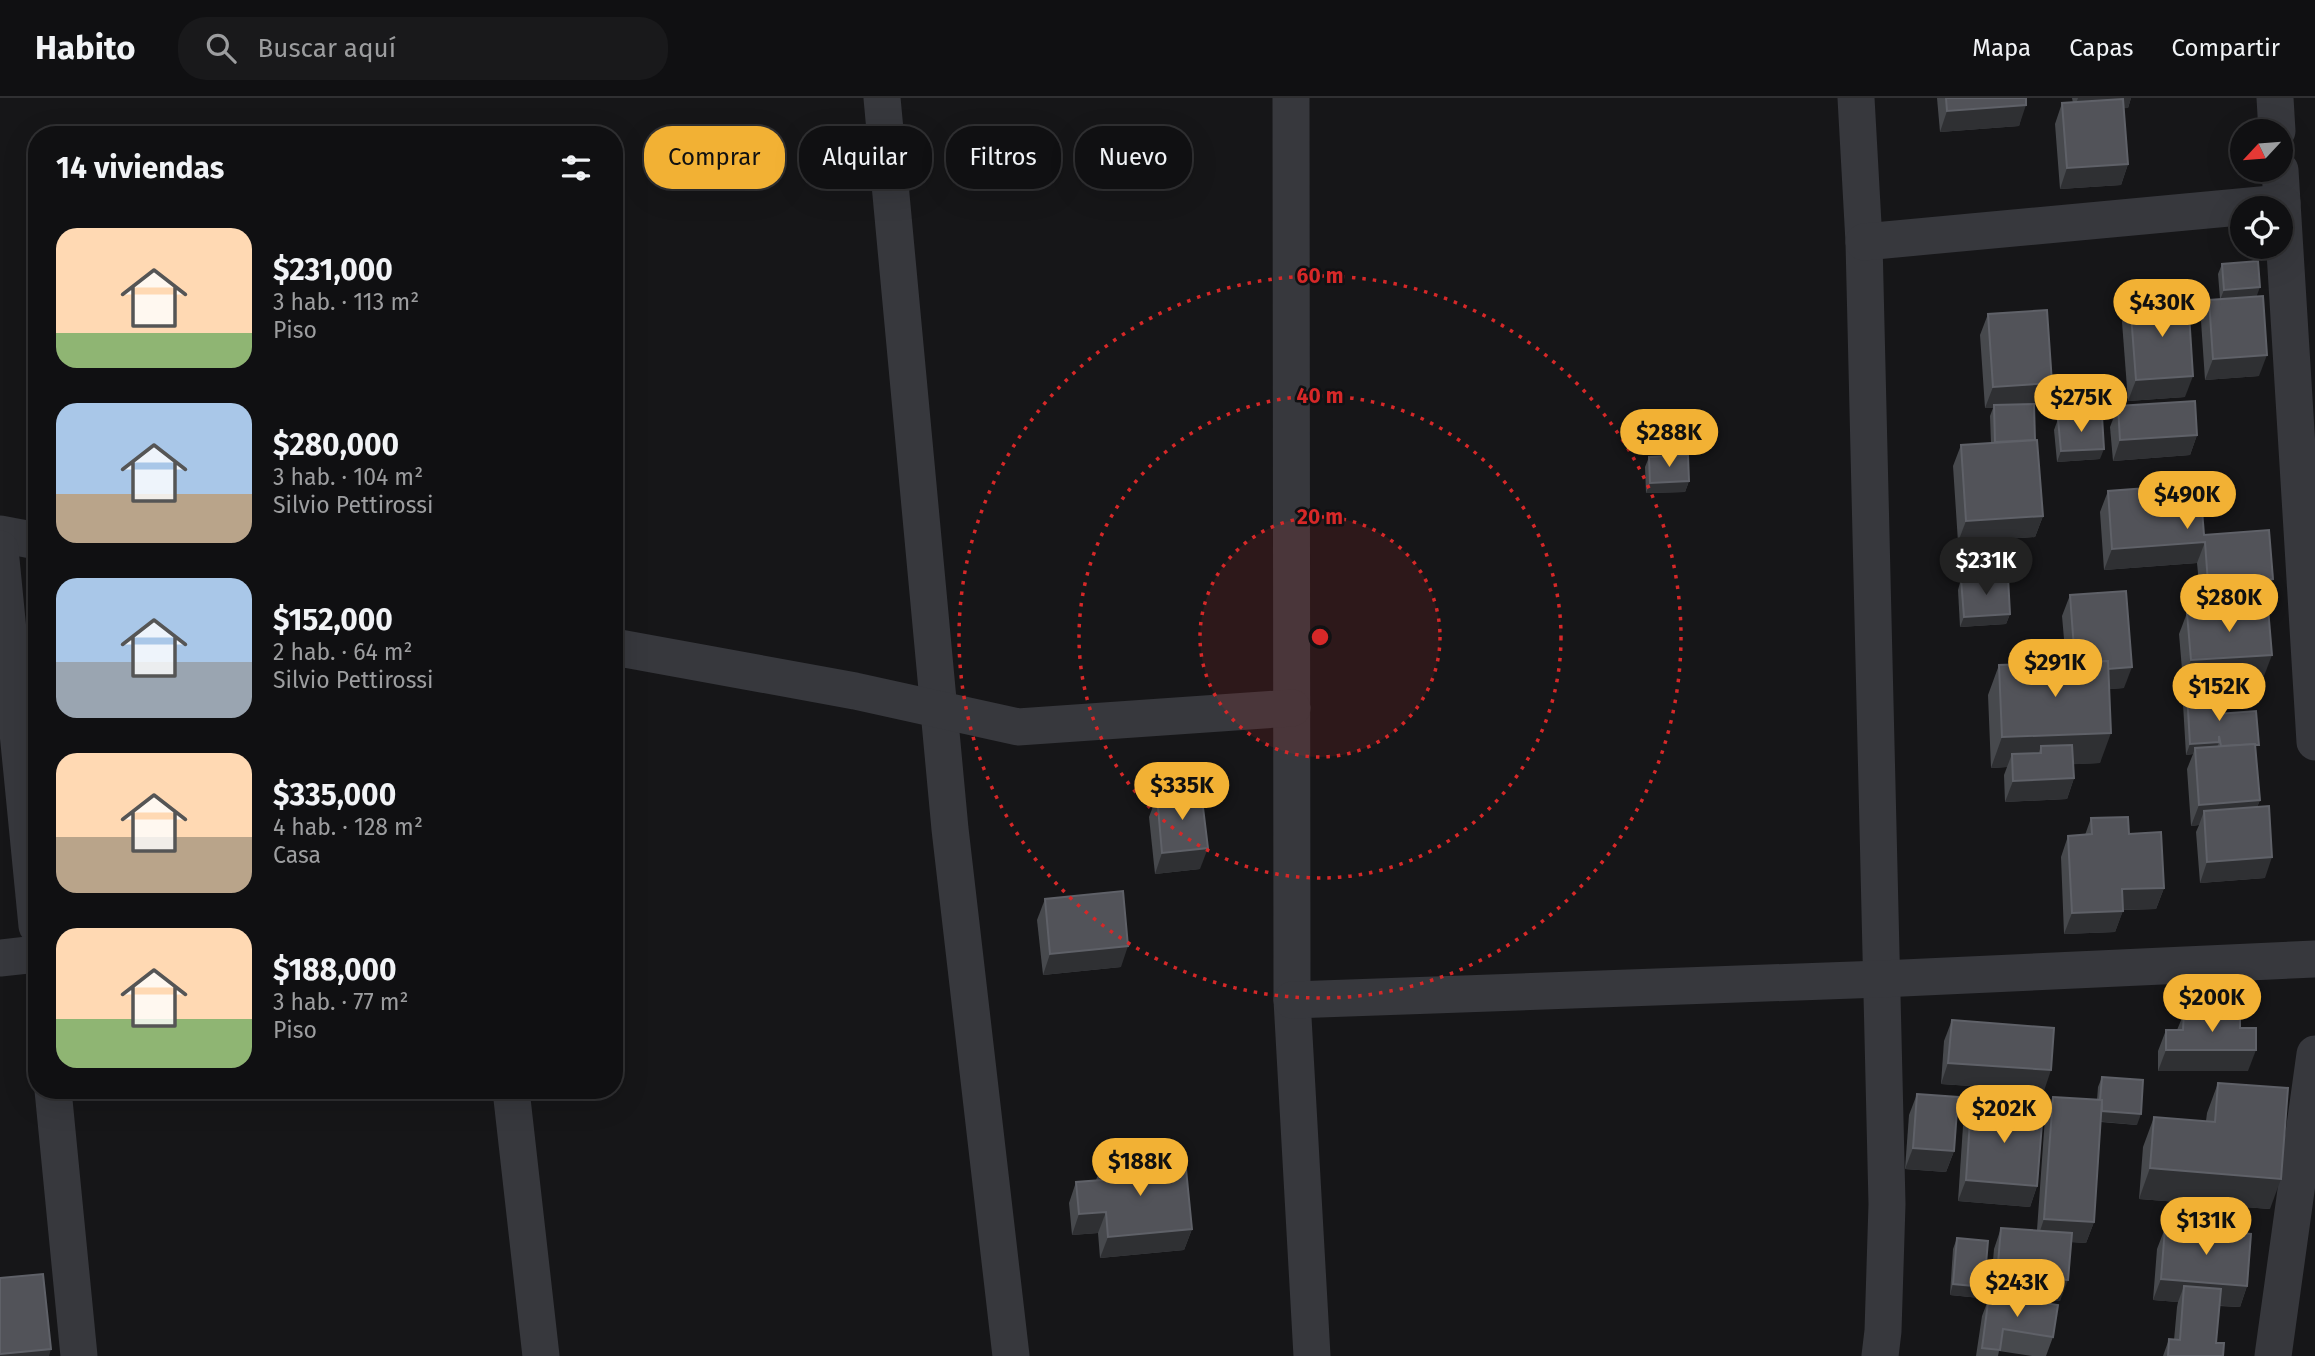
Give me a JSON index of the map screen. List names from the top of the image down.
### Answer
{
  "north": "bottom left",
  "page": {
    "header": "Habito",
    "search": "Buscar aquí",
    "nav": ["Mapa", "Capas", "Compartir"],
    "chip": [
      "Comprar",
      "Alquilar",
      "Filtros",
      "Nuevo"
    ],
    "heading": "14 viviendas",
    "list": [
      {
        "name": "$231,000",
        "note": "3 hab. · 113 m² · Piso"
      },
      {
        "name": "$280,000",
        "note": "3 hab. · 104 m² · Silvio Pettirossi"
      },
      {
        "name": "$152,000",
        "note": "2 hab. · 64 m² · Silvio Pettirossi"
      },
      {
        "name": "$335,000",
        "note": "4 hab. · 128 m² · Casa"
      },
      {
        "name": "$188,000",
        "note": "3 hab. · 77 m² · Piso"
      }
    ],
    "price": [
      "$430K",
      "$275K",
      "$288K",
      "$490K",
      "$231K",
      "$280K",
      "$291K",
      "$152K",
      "$335K",
      "$200K",
      "$202K",
      "$188K",
      "$131K",
      "$243K"
    ]
  },
  "rings": ["60 m", "40 m", "20 m"]
}
